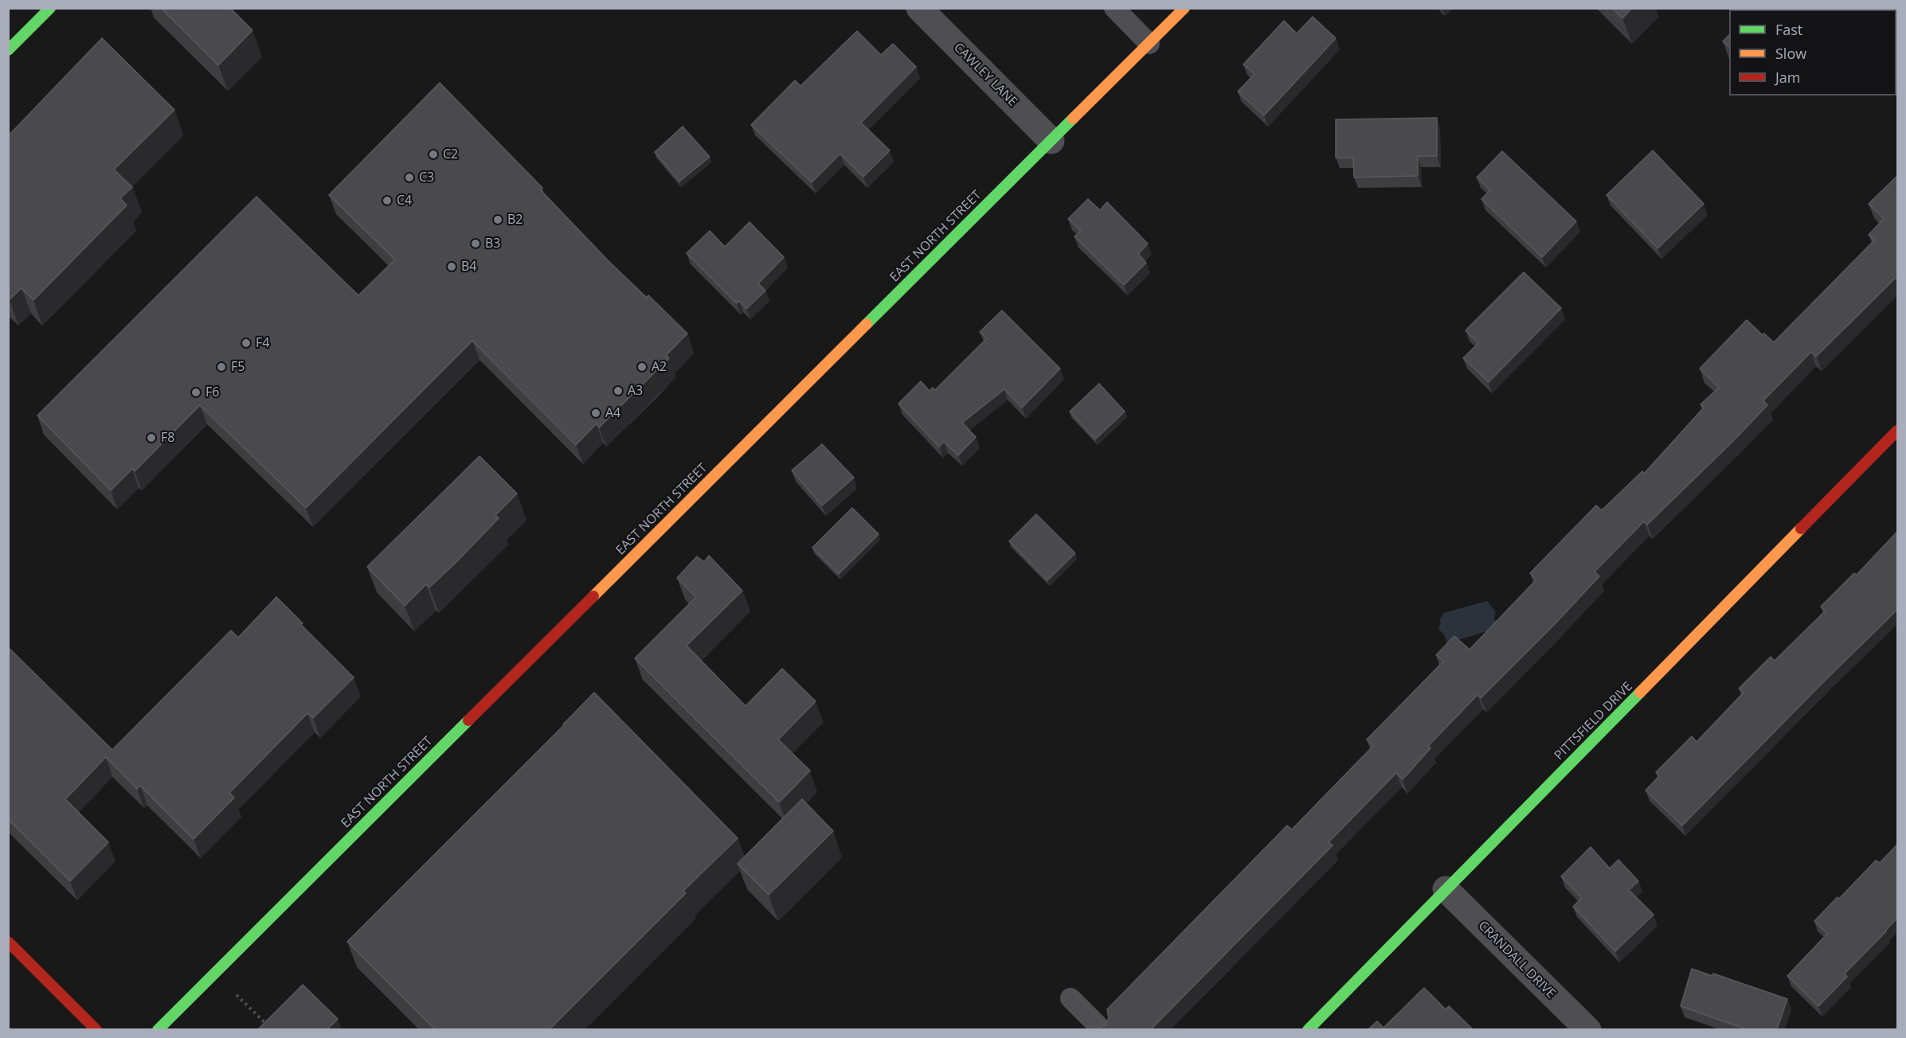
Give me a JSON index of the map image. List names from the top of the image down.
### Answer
{
  "streets": {
    "street": [
      "CAWLEY LANE",
      "EAST NORTH STREET",
      "PITTSFIELD DRIVE",
      "CRANDALL DRIVE"
    ]
  },
  "crossings": [
    ["CAWLEY LANE", "EAST NORTH STREET"],
    ["PITTSFIELD DRIVE", "CRANDALL DRIVE"]
  ],
  "places": [
    "C2",
    "C3",
    "C4",
    "B2",
    "B3",
    "B4",
    "F4",
    "F5",
    "A2",
    "A3",
    "F6",
    "A4",
    "F8"
  ],
  "legend": ["Fast", "Slow", "Jam"]
}
